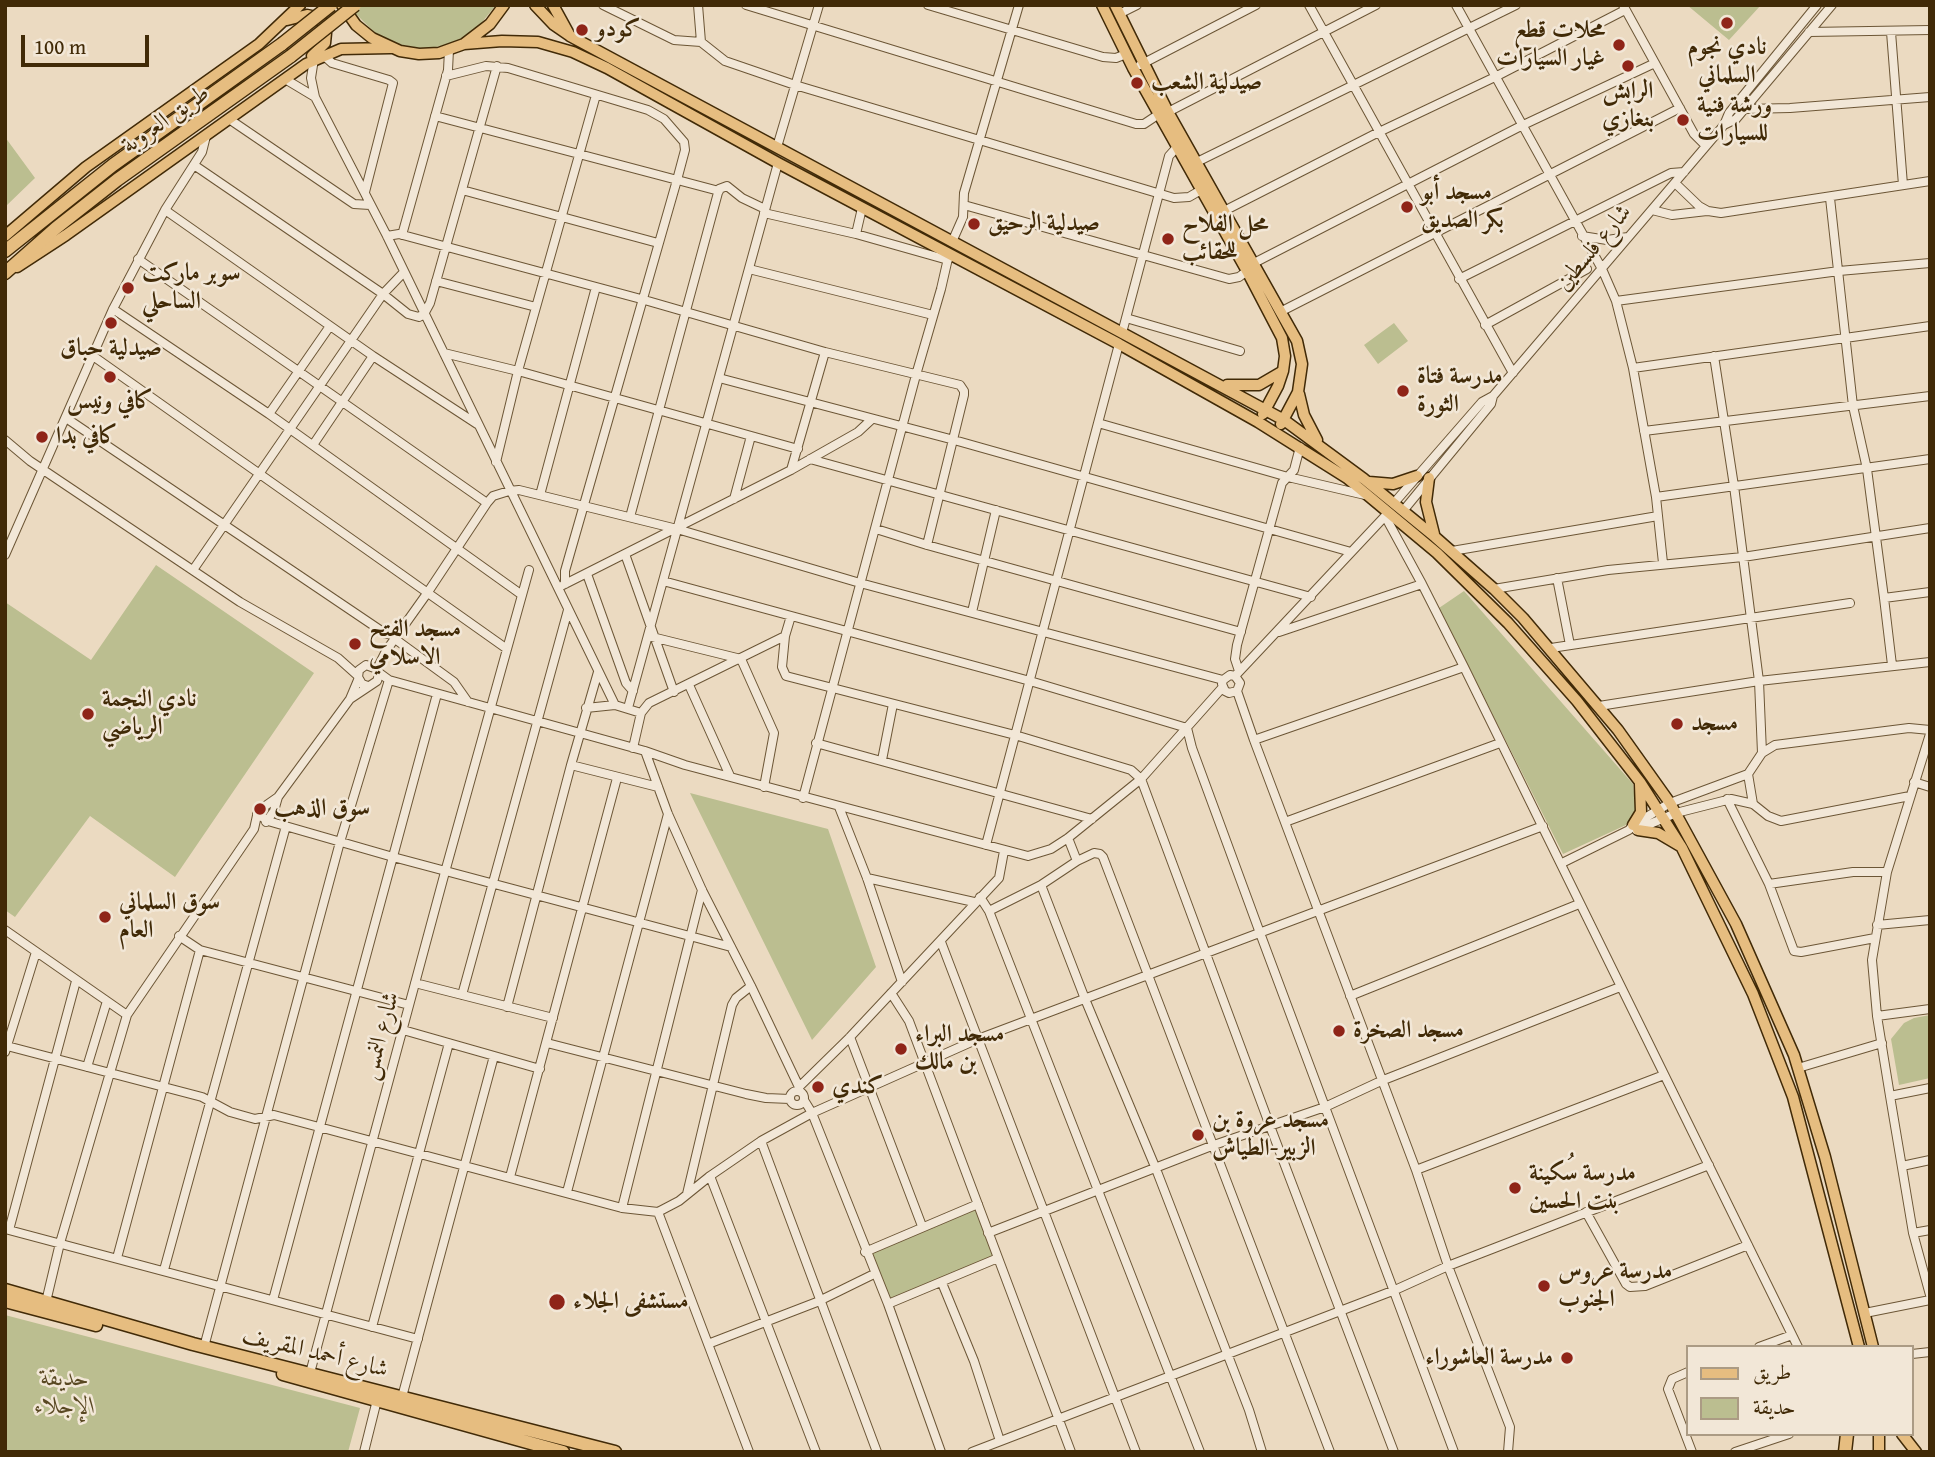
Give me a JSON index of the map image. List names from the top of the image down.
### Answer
{
  "streets": {
    "highway": ["طريق العروبة", "شارع أحمد المقريف"],
    "street": ["شارع فلسطين", "شارع النمس"]
  },
  "crossings": [
    ["شارع النمس", "شارع أحمد المقريف"]
  ],
  "parks": ["حديقة الإجلاء"],
  "places": [
    "نادي نجوم السلماني",
    "كودو",
    "محلات قطع غيار السيارات",
    "الرابش بنغازي",
    "صيدلية الشعب",
    "ورشة فنية للسيارات",
    "مسجد أبو بكر الصديق",
    "صيدلية الرحيق",
    "محل الفلاح للحقائب",
    "سوبر ماركت الساحلي",
    "صيدلية حباق",
    "كافي ونيس",
    "مدرسة فتاة الثورة",
    "كافي بدا",
    "مسجد الفتح الاسلامي",
    "نادي النجمة الرياضي",
    "مسجد",
    "سوق الذهب",
    "سوق السلماني العام",
    "مسجد الصخرة",
    "مسجد البراء بن مالك",
    "كندي",
    "مسجد عروة بن الزبير-الطياش",
    "مدرسة سُكينة بنت الحسين",
    "مدرسة عروس الجنوب",
    "مستشفى الجلاء",
    "مدرسة العاشوراء"
  ],
  "legend": ["طريق", "حديقة"],
  "scale_bar": "100 m"
}
